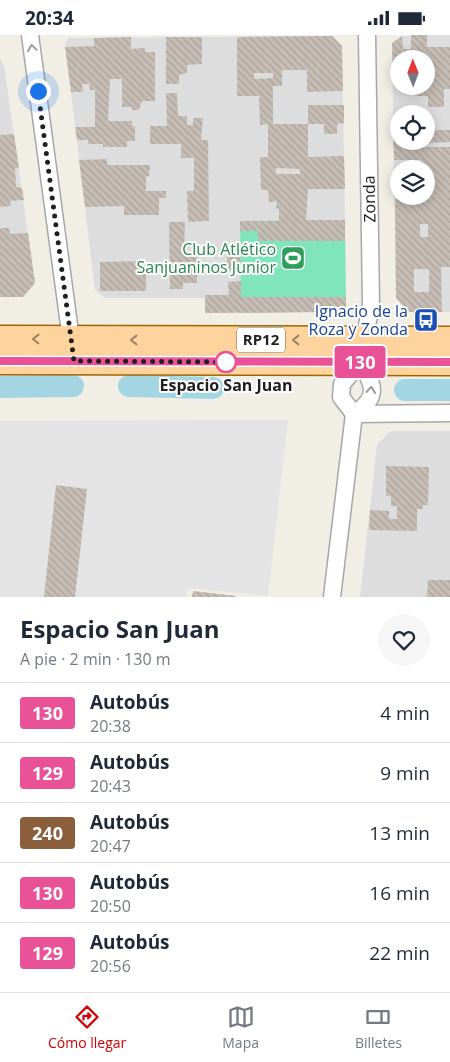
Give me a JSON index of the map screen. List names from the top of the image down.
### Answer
{
  "streets": {
    "main road": ["RP12"],
    "street": ["Zonda"]
  },
  "crossings": [
    ["Zonda", "RP12"]
  ],
  "places": {
    "sports": ["Club Atlético Sanjuaninos Junior"],
    "bus stop": ["Ignacio de la Roza y Zonda"],
    "other": ["Espacio San Juan"]
  },
  "lines": ["bus line 130"],
  "north": "top",
  "page": {
    "status": "20:34",
    "on_map": "130",
    "heading": ["Espacio San Juan", "A pie · 2 min · 130 m"],
    "list": [
      {
        "mark": "130",
        "name": "Autobús",
        "note": "20:38",
        "value": "4 min"
      },
      {
        "mark": "129",
        "name": "Autobús",
        "note": "20:43",
        "value": "9 min"
      },
      {
        "mark": "240",
        "name": "Autobús",
        "note": "20:47",
        "value": "13 min"
      },
      {
        "mark": "130",
        "name": "Autobús",
        "note": "20:50",
        "value": "16 min"
      },
      {
        "mark": "129",
        "name": "Autobús",
        "note": "20:56",
        "value": "22 min"
      }
    ],
    "tabs": ["Cómo llegar", "Mapa", "Billetes"]
  }
}
